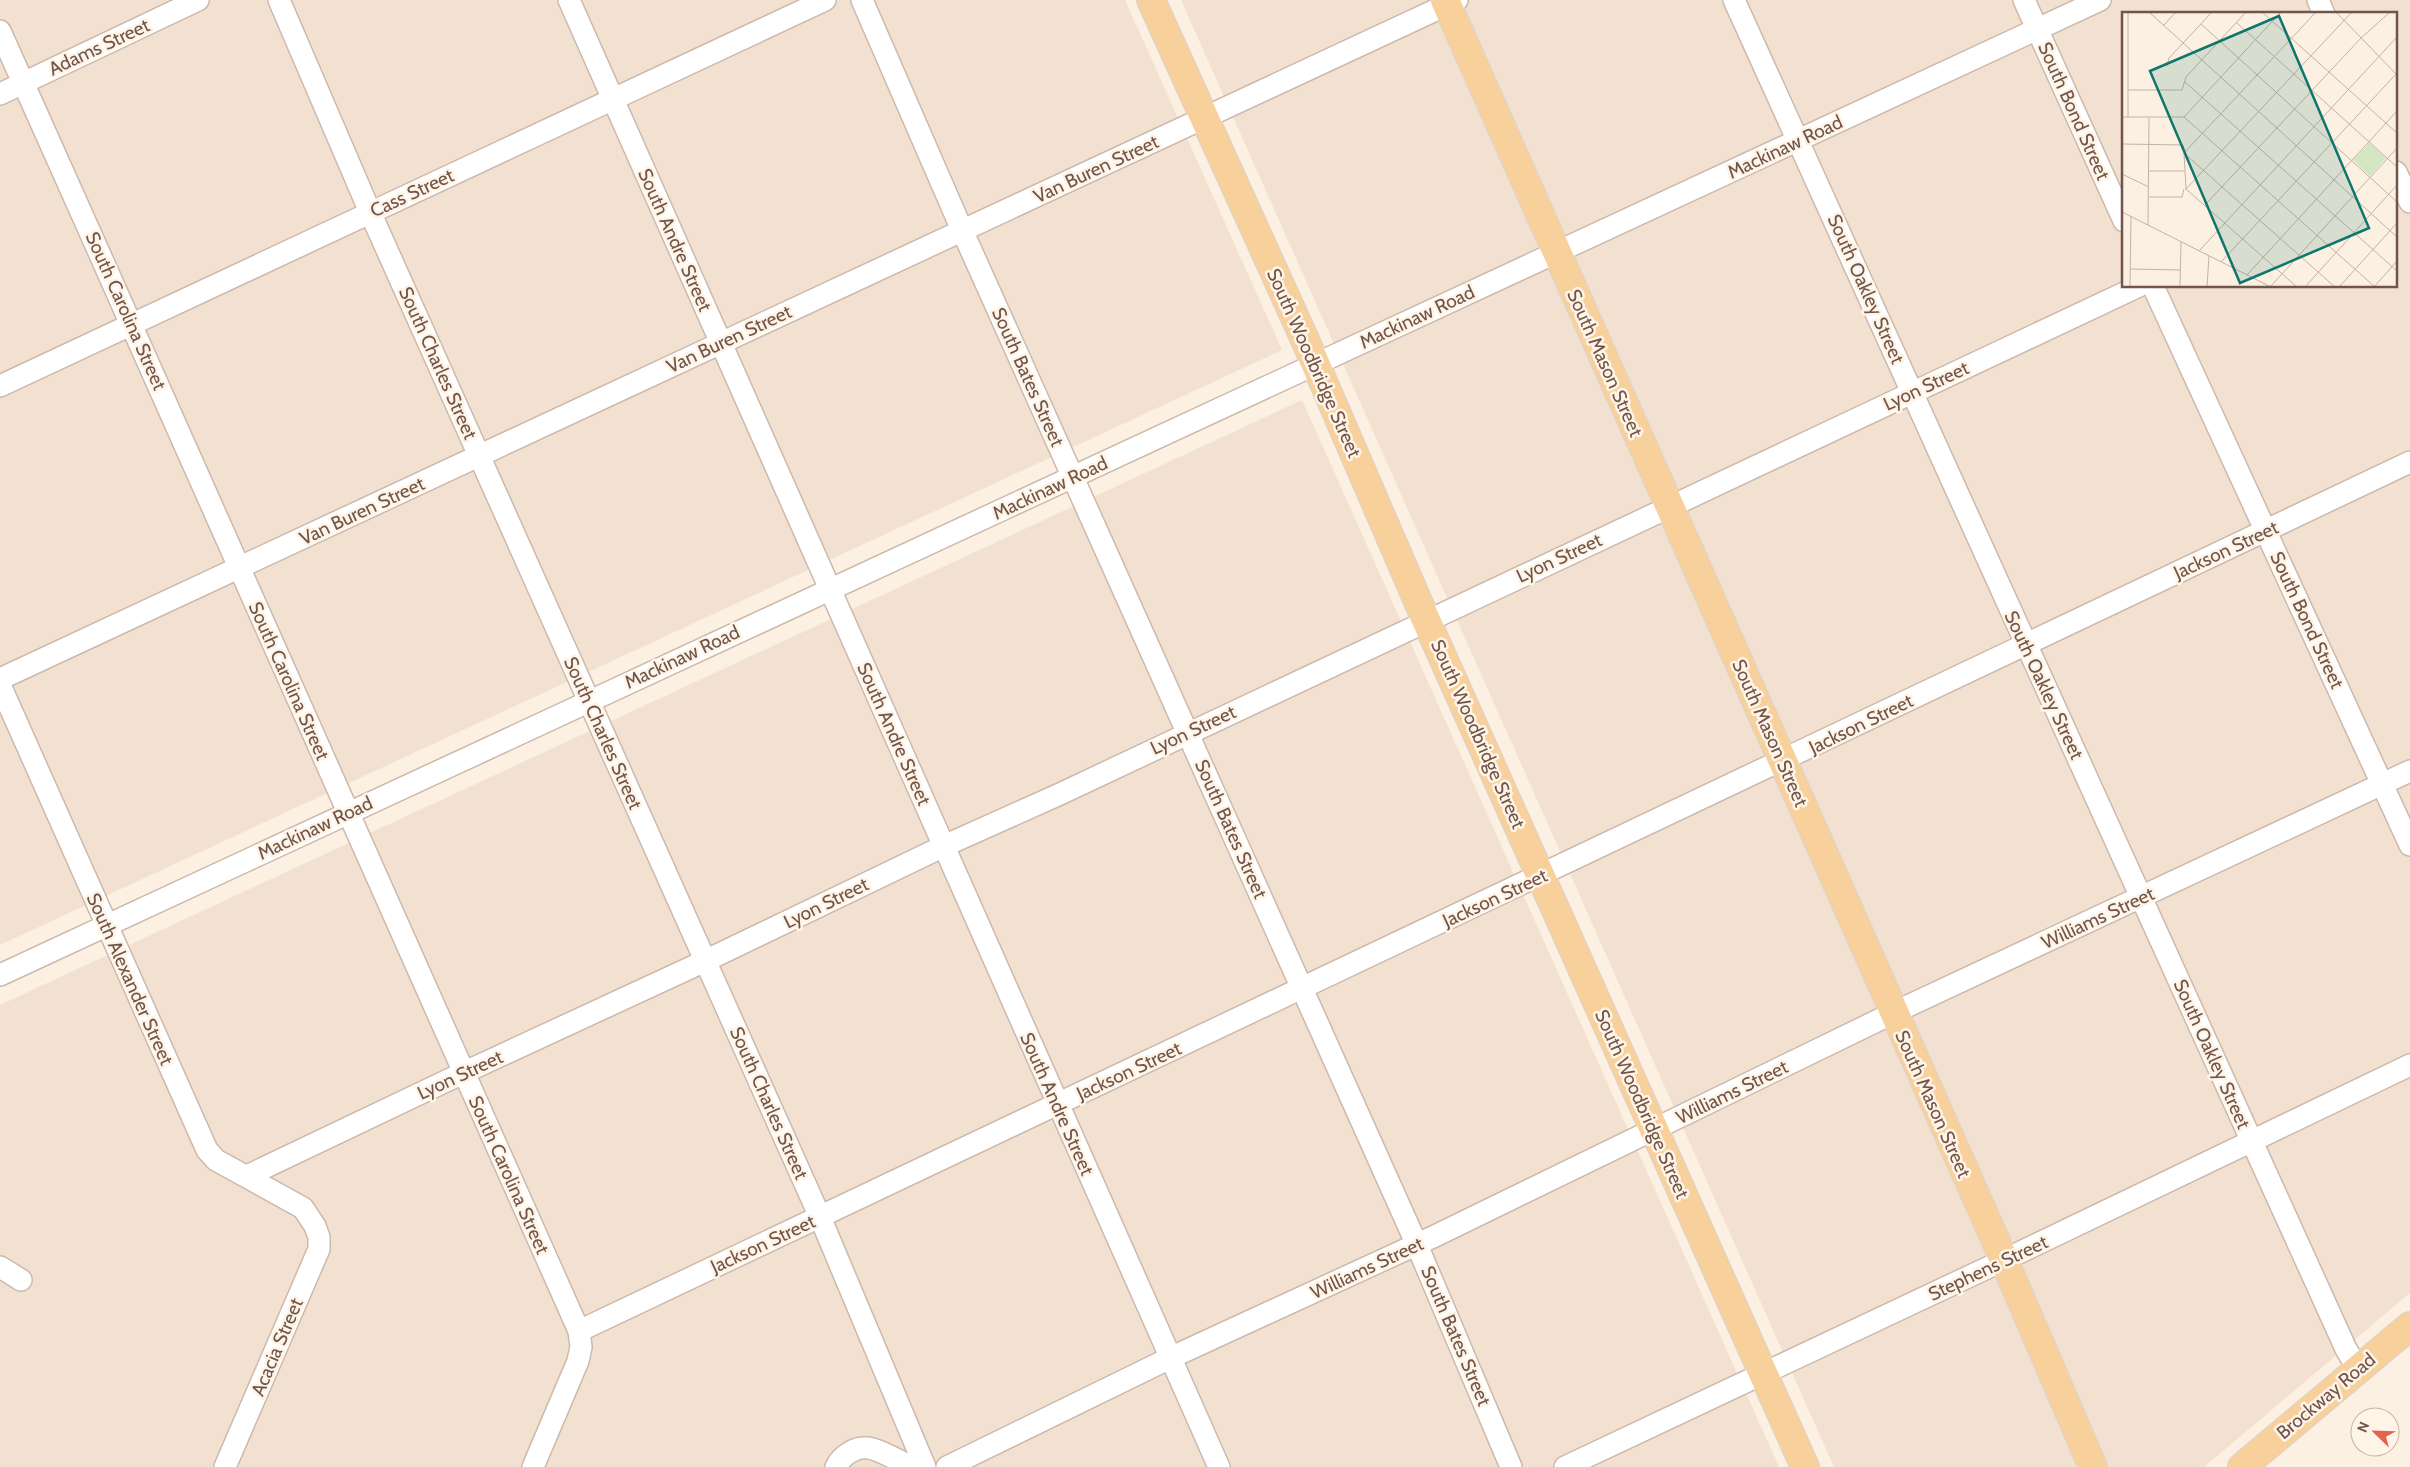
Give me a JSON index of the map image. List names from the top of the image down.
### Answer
{
  "streets": {
    "main road": ["South Woodbridge Street", "South Mason Street", "Brockway Road"],
    "street": [
      "Adams Street",
      "South Bond Street",
      "Mackinaw Road",
      "Van Buren Street",
      "Cass Street",
      "South Andre Street",
      "South Oakley Street",
      "South Carolina Street",
      "South Charles Street",
      "South Bates Street",
      "Lyon Street",
      "Jackson Street",
      "Williams Street",
      "South Alexander Street",
      "Stephens Street",
      "Acacia Street"
    ]
  },
  "crossings": [
    ["Adams Street", "South Carolina Street"],
    ["South Bond Street", "Mackinaw Road"],
    ["South Bond Street", "Jackson Street"],
    ["South Bond Street", "Williams Street"],
    ["Mackinaw Road", "South Andre Street"],
    ["Mackinaw Road", "South Oakley Street"],
    ["Mackinaw Road", "South Carolina Street"],
    ["Mackinaw Road", "South Charles Street"],
    ["Mackinaw Road", "South Woodbridge Street"],
    ["Mackinaw Road", "South Mason Street"],
    ["Mackinaw Road", "South Bates Street"],
    ["Mackinaw Road", "South Alexander Street"],
    ["Van Buren Street", "South Andre Street"],
    ["Van Buren Street", "South Carolina Street"],
    ["Van Buren Street", "South Charles Street"],
    ["Van Buren Street", "South Woodbridge Street"],
    ["Van Buren Street", "South Mason Street"],
    ["Van Buren Street", "South Bates Street"],
    ["Cass Street", "South Andre Street"],
    ["Cass Street", "South Carolina Street"],
    ["Cass Street", "South Charles Street"],
    ["South Andre Street", "Lyon Street"],
    ["South Andre Street", "Jackson Street"],
    ["South Andre Street", "Williams Street"],
    ["South Oakley Street", "Lyon Street"],
    ["South Oakley Street", "Jackson Street"],
    ["South Oakley Street", "Williams Street"],
    ["South Oakley Street", "Stephens Street"],
    ["South Oakley Street", "Brockway Road"],
    ["South Carolina Street", "Lyon Street"],
    ["South Carolina Street", "Jackson Street"],
    ["South Charles Street", "Lyon Street"],
    ["South Charles Street", "Jackson Street"],
    ["South Woodbridge Street", "Lyon Street"],
    ["South Woodbridge Street", "Jackson Street"],
    ["South Woodbridge Street", "Williams Street"],
    ["South Woodbridge Street", "Stephens Street"],
    ["South Mason Street", "Lyon Street"],
    ["South Mason Street", "Jackson Street"],
    ["South Mason Street", "Williams Street"],
    ["South Mason Street", "Stephens Street"],
    ["South Bates Street", "Lyon Street"],
    ["South Bates Street", "Jackson Street"],
    ["South Bates Street", "Williams Street"],
    ["Lyon Street", "South Alexander Street"],
    ["South Alexander Street", "Acacia Street"]
  ],
  "north": "top left"
}
